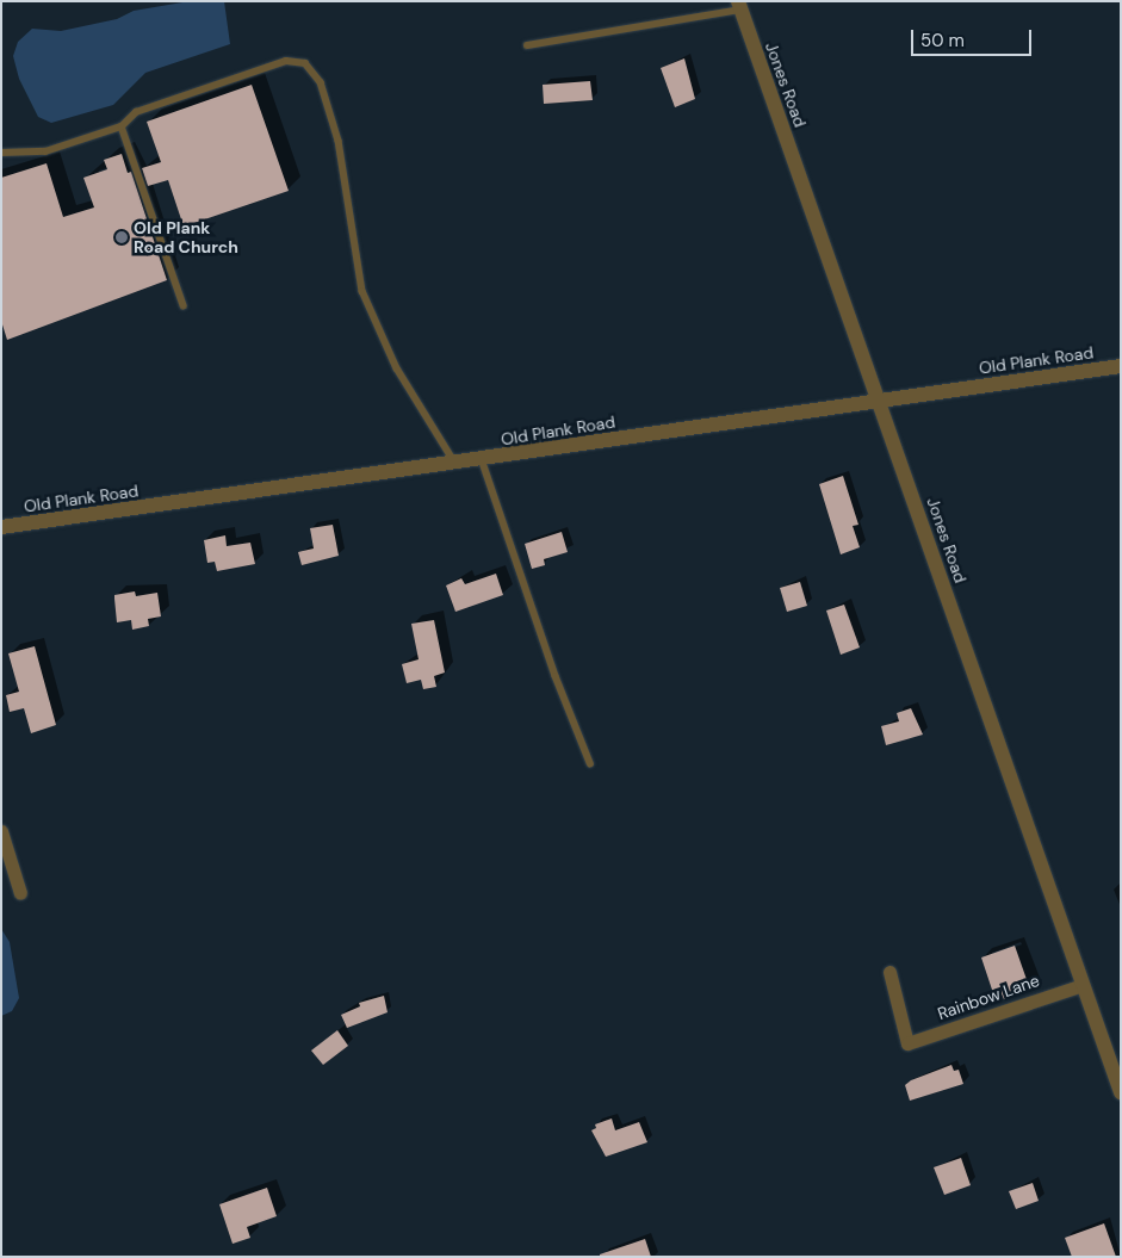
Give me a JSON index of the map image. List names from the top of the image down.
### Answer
{
  "streets": {
    "street": ["Jones Road", "Old Plank Road", "Rainbow Lane"]
  },
  "crossings": [
    ["Jones Road", "Old Plank Road"],
    ["Jones Road", "Rainbow Lane"]
  ],
  "places": ["Old Plank Road Church"],
  "scale_bar": "50 m"
}
